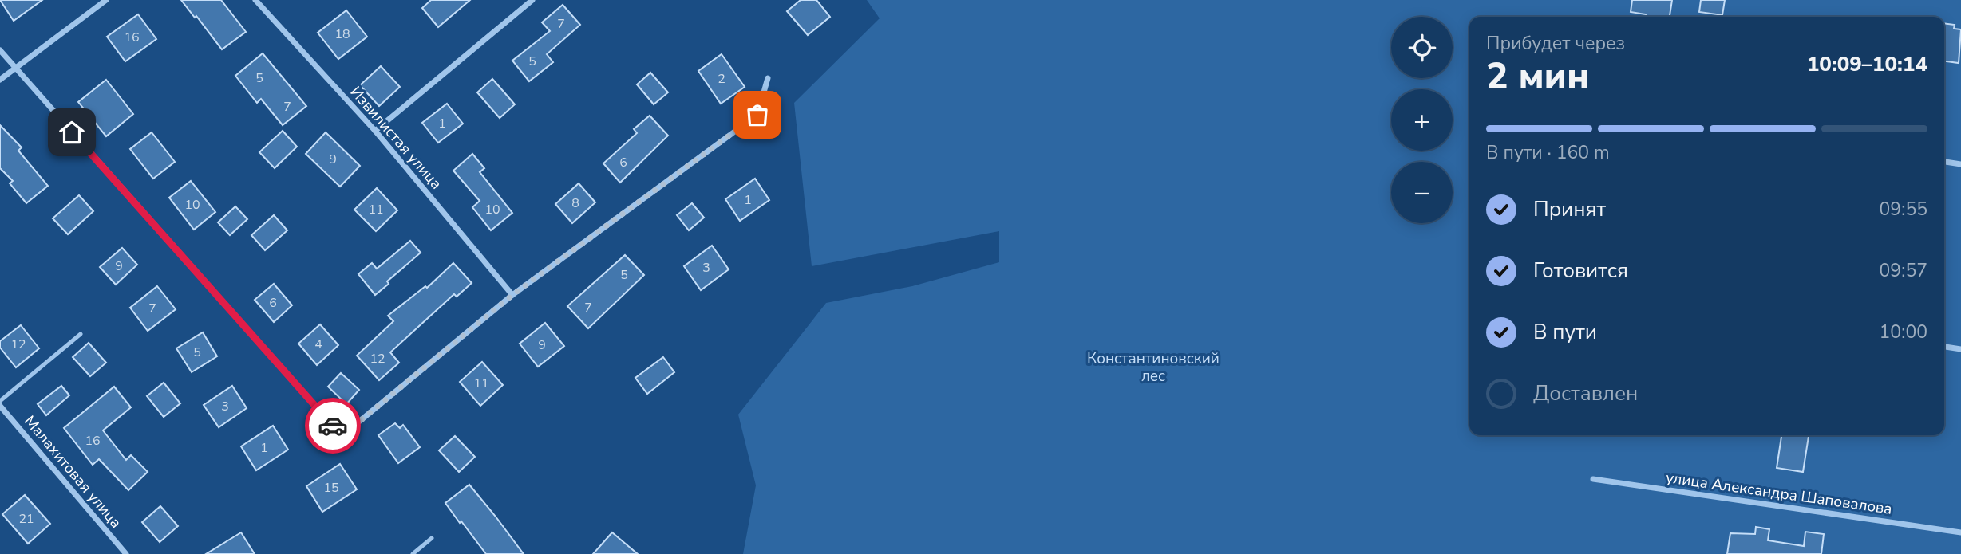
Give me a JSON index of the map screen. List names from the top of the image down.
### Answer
{
  "streets": {
    "street": ["Извилистая улица", "Малахитовая улица", "улица Александра Шаповалова"]
  },
  "parks": ["Константиновский лес"],
  "house_numbers": [
    "7",
    "18",
    "16",
    "5",
    "5",
    "2",
    "7",
    "1",
    "9",
    "6",
    "1",
    "8",
    "10",
    "11",
    "10",
    "9",
    "3",
    "5",
    "6",
    "7",
    "7",
    "12",
    "4",
    "9",
    "5",
    "12",
    "11",
    "3",
    "16",
    "1",
    "15",
    "21"
  ],
  "page": {
    "map_buttons": ["+", "−"],
    "heading": ["2 мин", "Прибудет через", "10:09–10:14"],
    "bar": "В пути · 160 m",
    "list": [
      ["Принят", "09:55"],
      ["Готовится", "09:57"],
      ["В пути", "10:00"],
      "Доставлен"
    ]
  }
}
